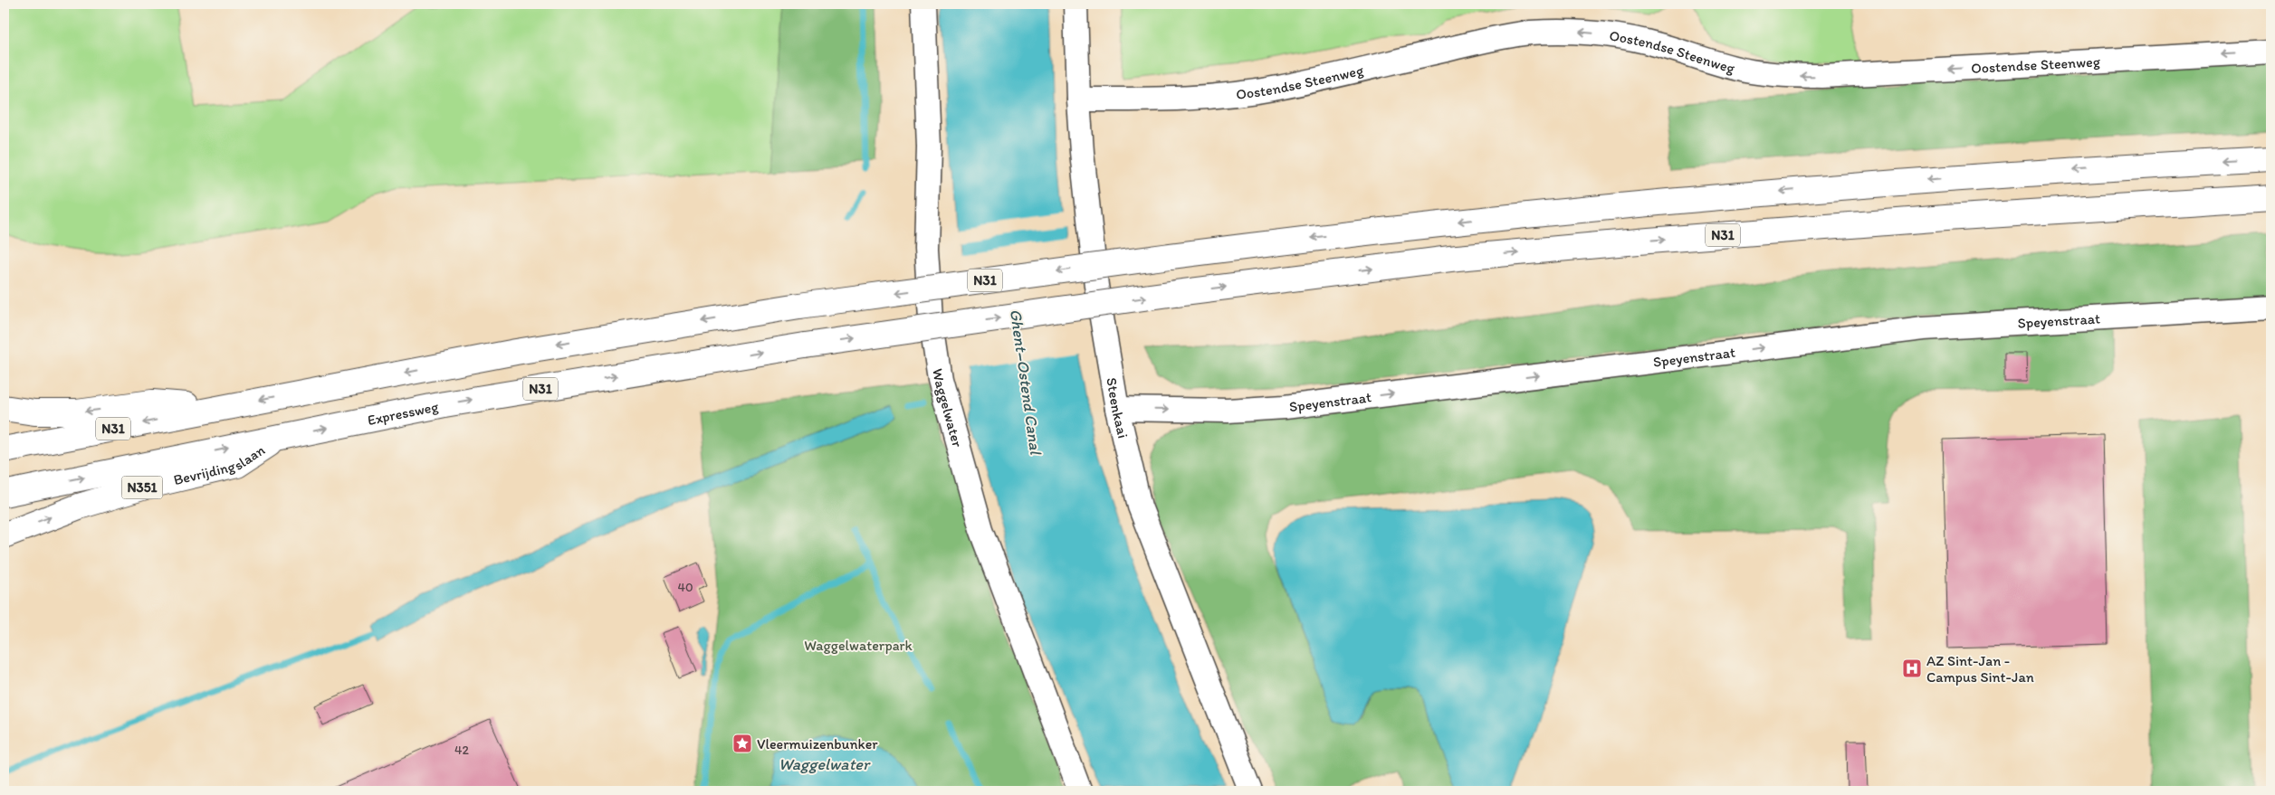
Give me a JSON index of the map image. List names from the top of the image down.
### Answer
{
  "streets": {
    "highway": [
      "N31",
      "Expressweg",
      "Bevrijdingslaan",
      "N351"
    ],
    "street": [
      "Oostendse Steenweg",
      "Speyenstraat",
      "Waggelwater",
      "Steenkaai"
    ]
  },
  "crossings": [
    ["Oostendse Steenweg", "Steenkaai"],
    ["Speyenstraat", "Steenkaai"],
    ["Expressweg", "Bevrijdingslaan"]
  ],
  "one_way": ["Oostendse Steenweg", "Speyenstraat"],
  "water": ["Ghent–Ostend Canal", "Waggelwater"],
  "parks": ["Waggelwaterpark"],
  "places": {
    "hospital": ["AZ Sint-Jan - Campus Sint-Jan"],
    "place": ["Vleermuizenbunker"]
  },
  "house_numbers": ["40", "42"]
}
